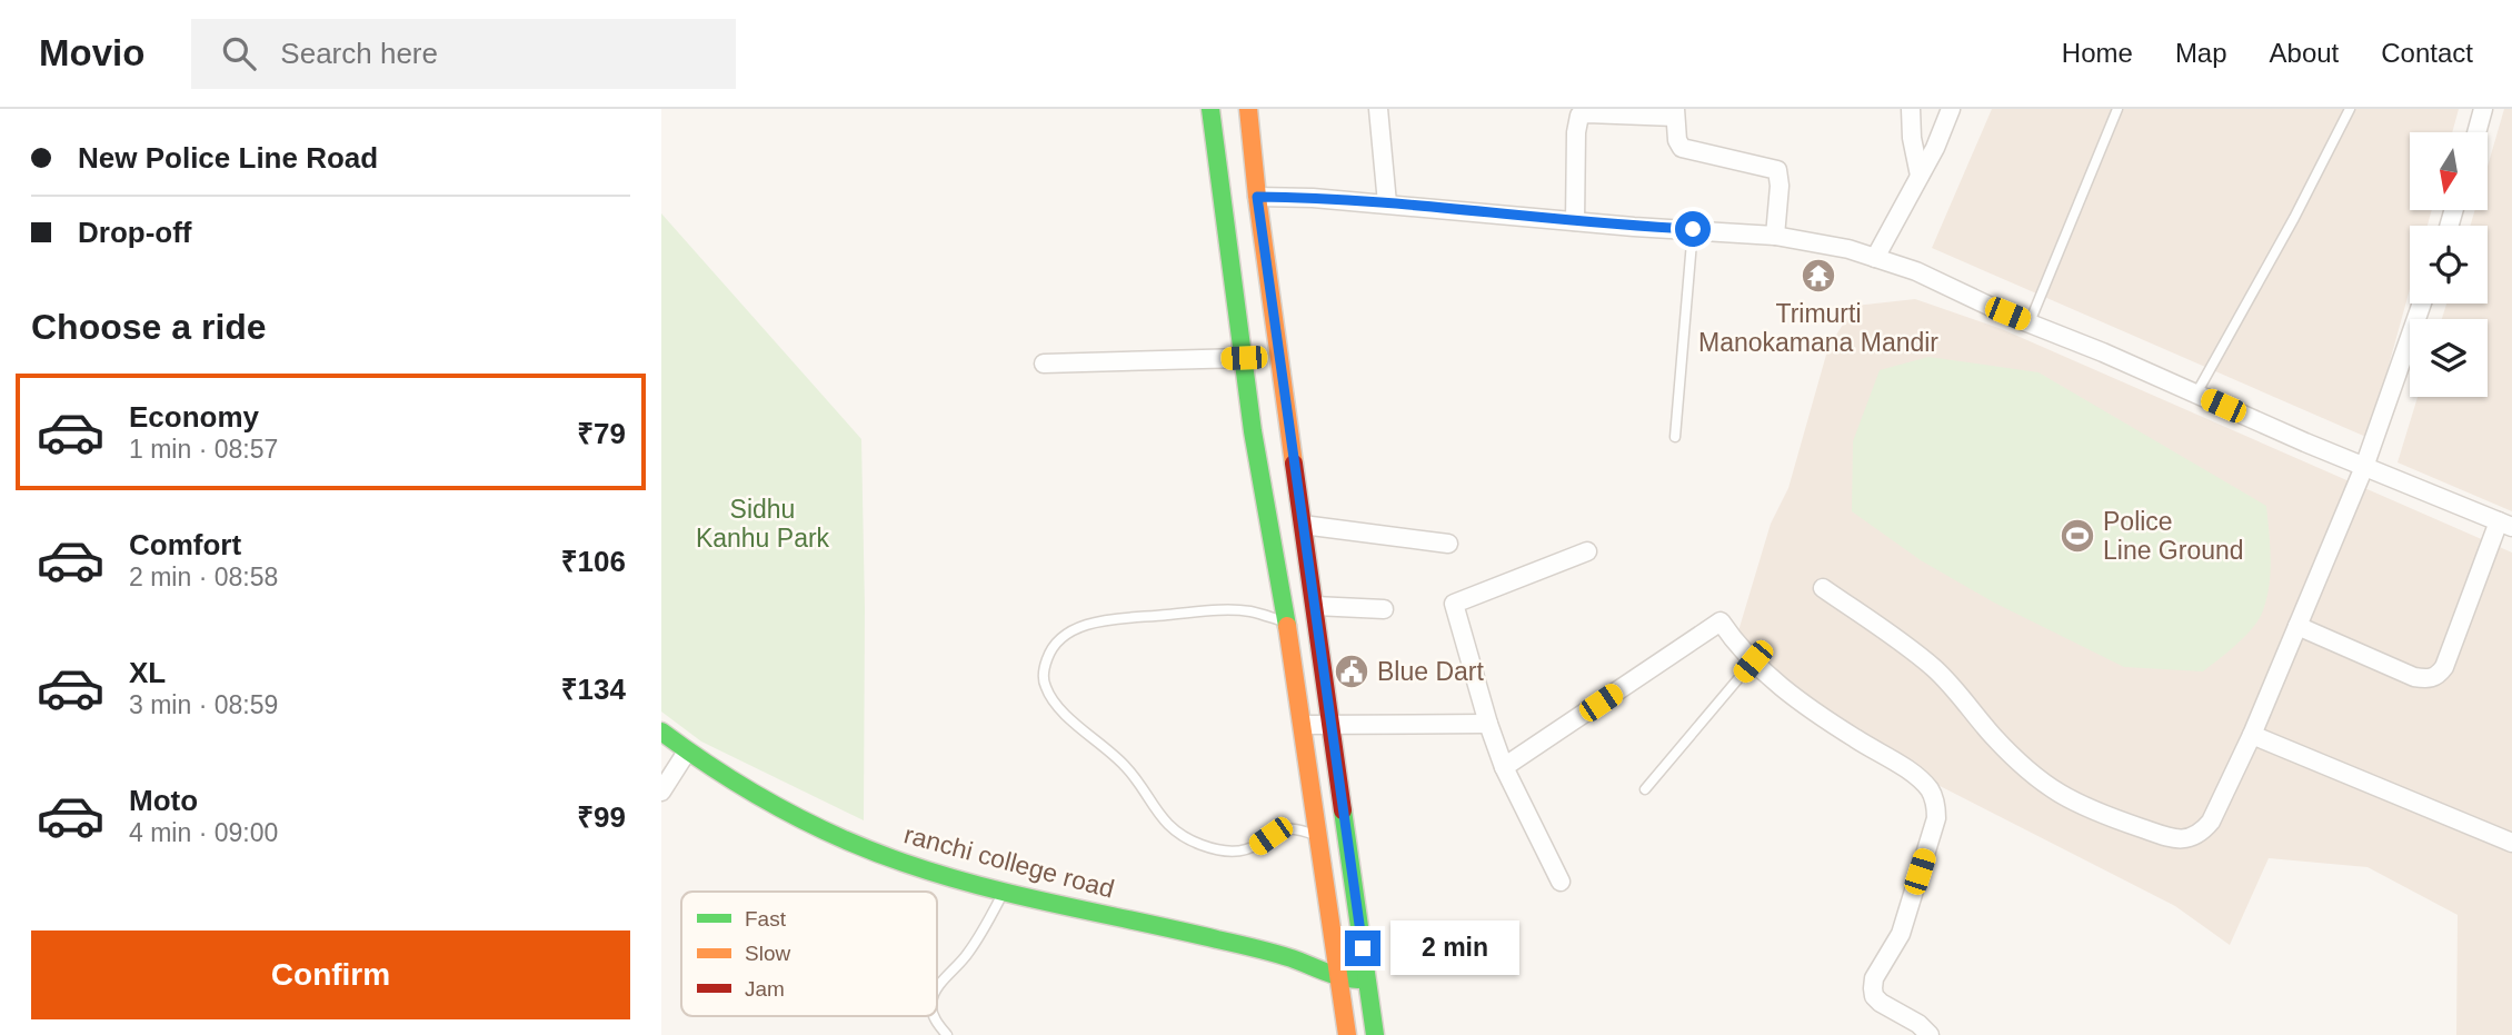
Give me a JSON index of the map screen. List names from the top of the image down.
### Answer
{
  "streets": {
    "main road": ["ranchi college road"]
  },
  "parks": ["Sidhu Kanhu Park"],
  "places": {
    "temple": ["Trimurti Manokamana Mandir"],
    "sports": ["Police Line Ground"],
    "public building": ["Blue Dart"]
  },
  "legend": ["Fast", "Slow", "Jam"],
  "north": "bottom",
  "page": {
    "header": "Movio",
    "search": "Search here",
    "nav": [
      "Home",
      "Map",
      "About",
      "Contact"
    ],
    "banner": ["New Police Line Road", "Drop-off"],
    "heading": "Choose a ride",
    "list": [
      {
        "name": "Economy",
        "note": "1 min · 08:57",
        "value": "₹79"
      },
      {
        "name": "Comfort",
        "note": "2 min · 08:58",
        "value": "₹106"
      },
      {
        "name": "XL",
        "note": "3 min · 08:59",
        "value": "₹134"
      },
      {
        "name": "Moto",
        "note": "4 min · 09:00",
        "value": "₹99"
      }
    ],
    "buttons": "Confirm",
    "bubble": "2 min"
  }
}
